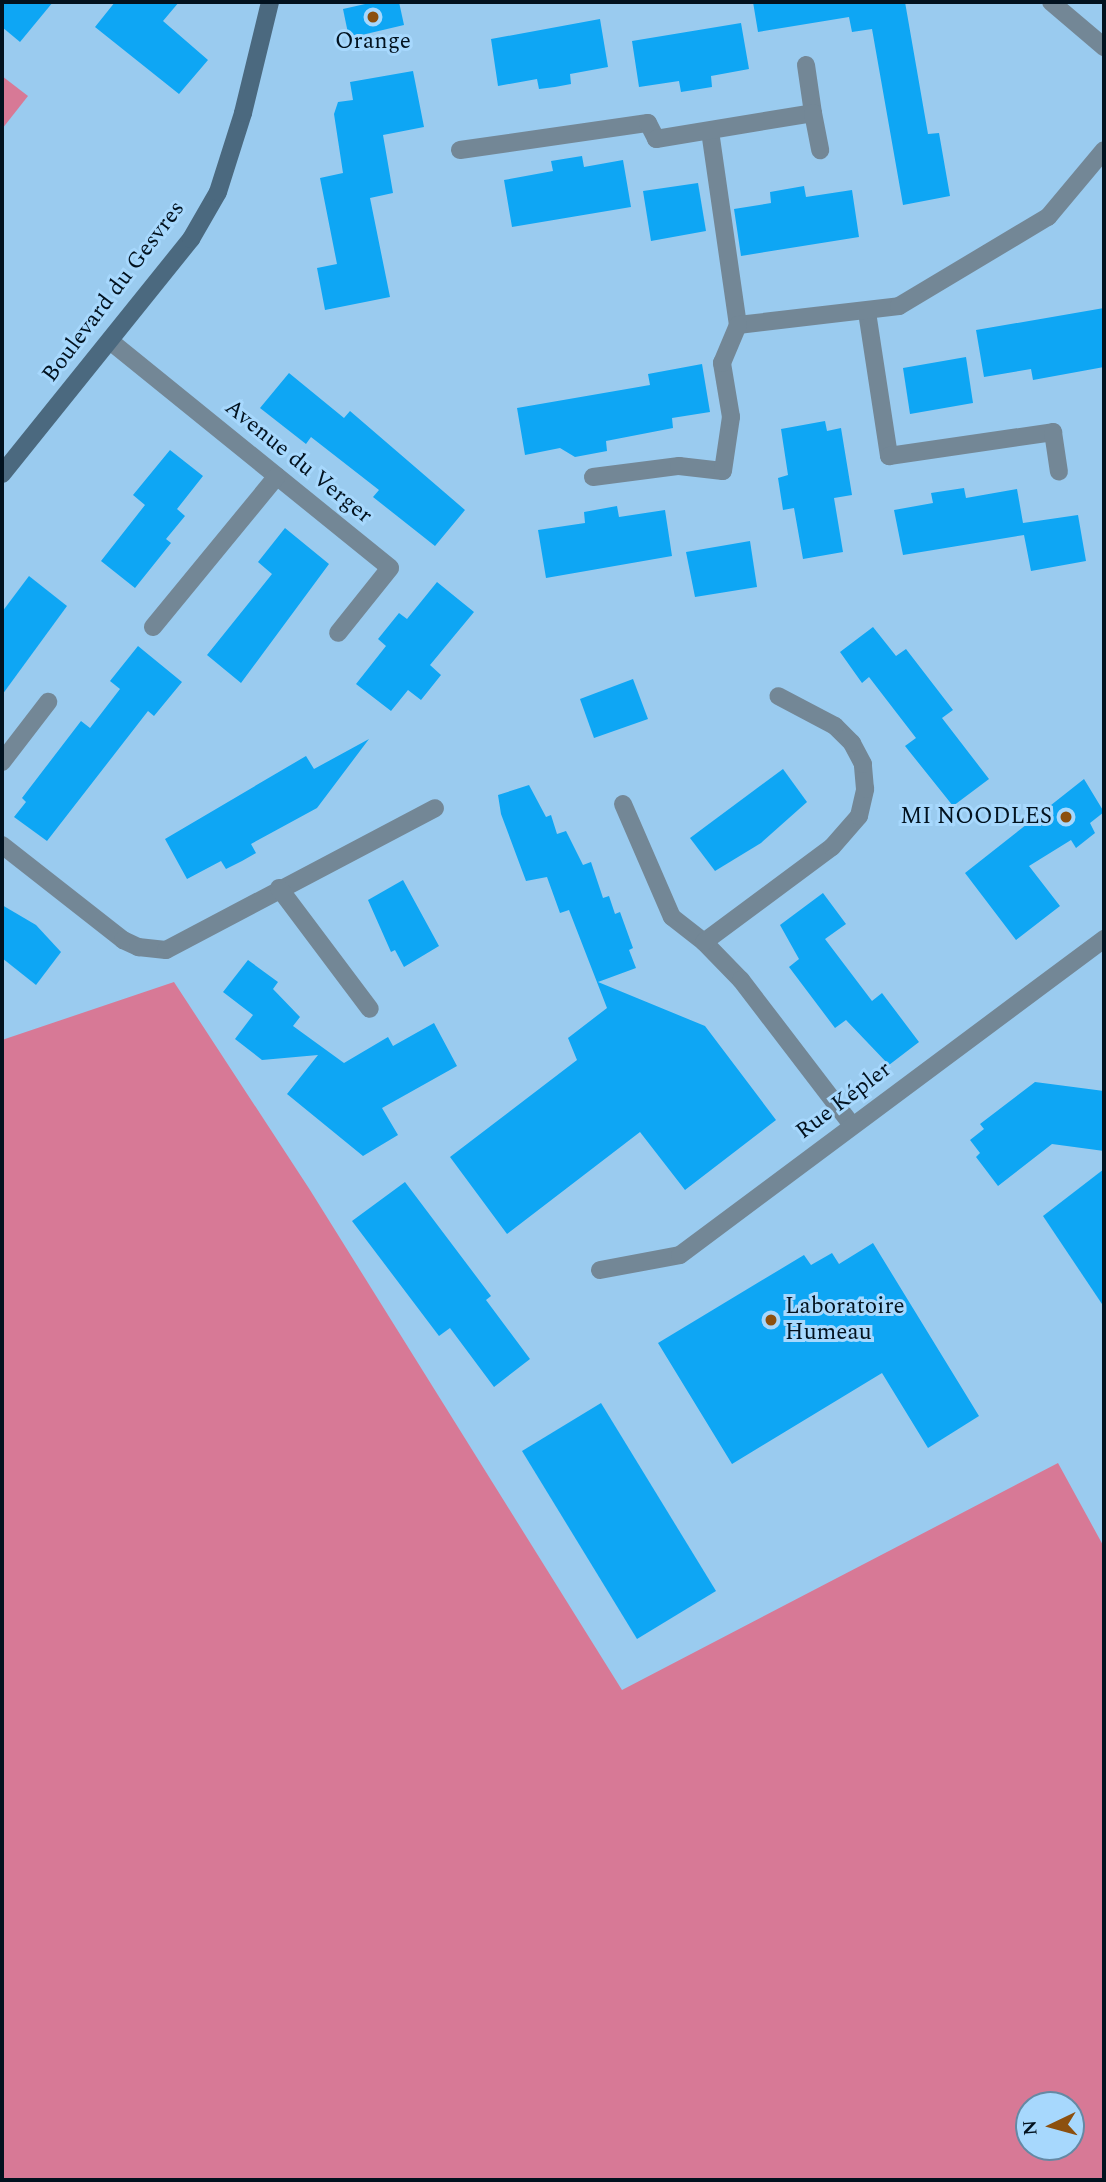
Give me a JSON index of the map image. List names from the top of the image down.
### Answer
{
  "streets": {
    "street": ["Boulevard du Gesvres", "Avenue du Verger", "Rue Képler"]
  },
  "crossings": [
    ["Boulevard du Gesvres", "Avenue du Verger"]
  ],
  "places": ["Orange", "MI NOODLES", "Laboratoire Humeau"],
  "north": "left"
}
